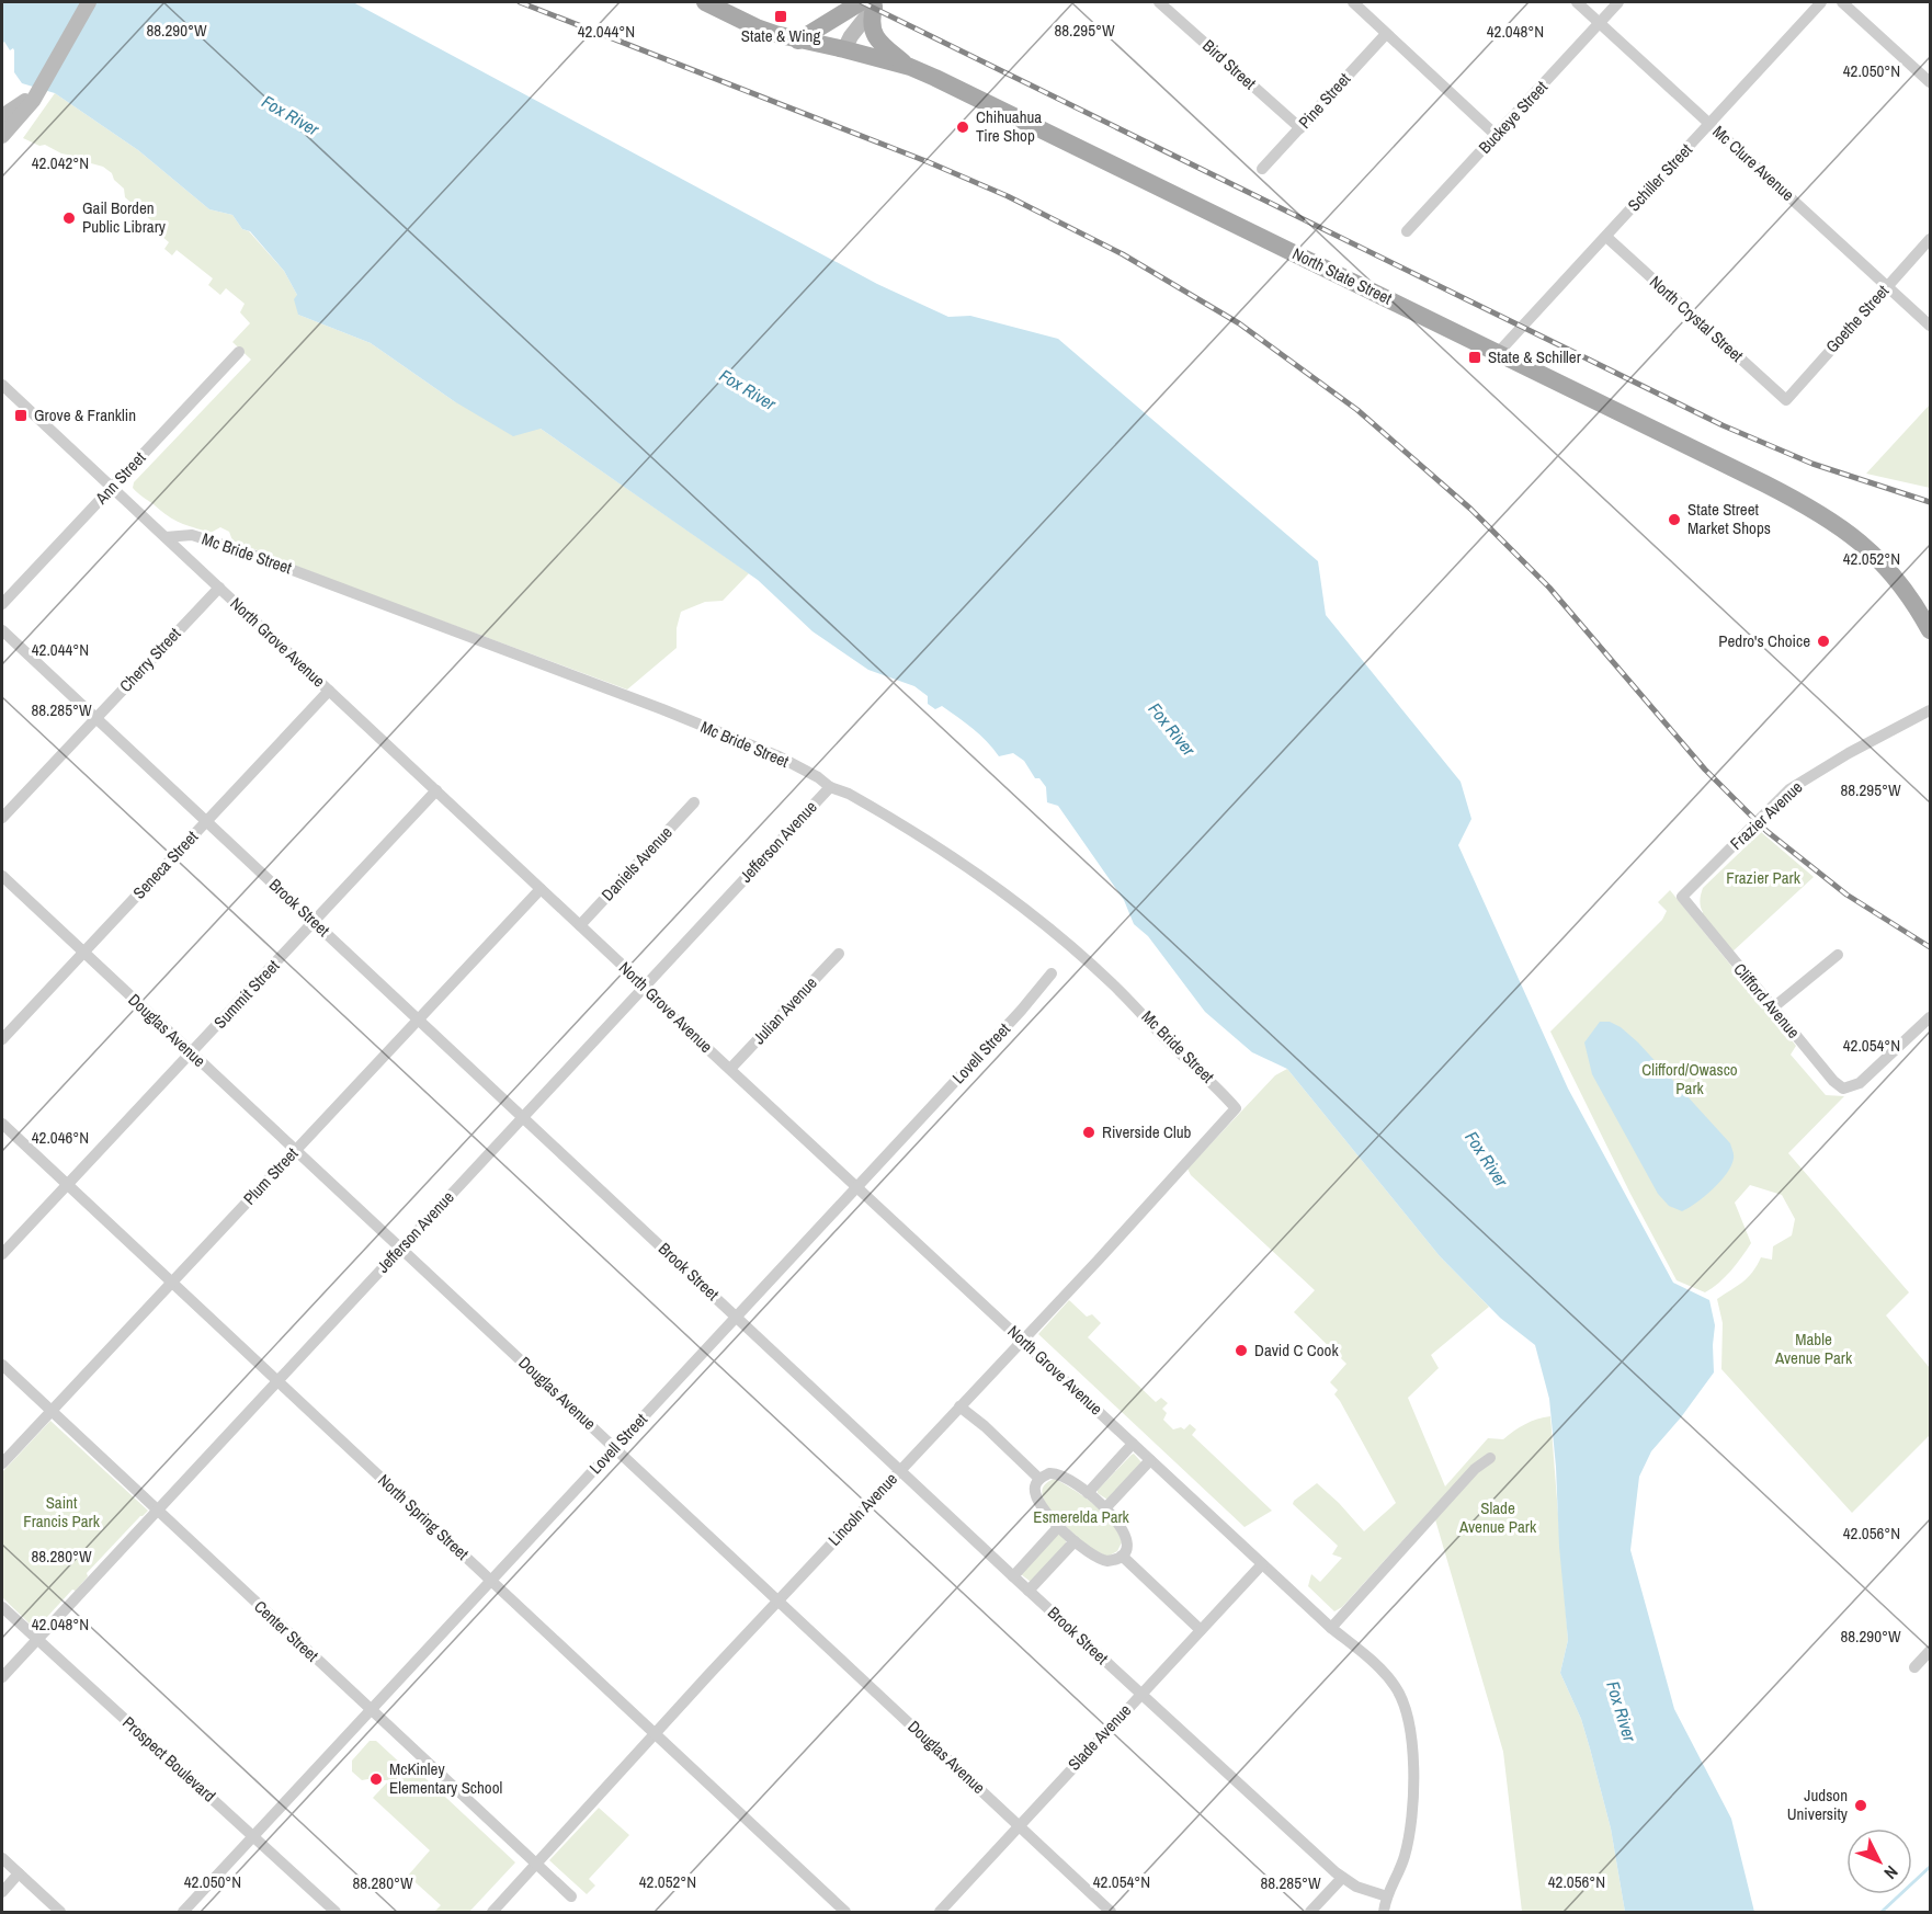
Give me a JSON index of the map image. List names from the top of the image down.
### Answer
{
  "streets": {
    "main road": ["North State Street"],
    "street": [
      "Bird Street",
      "Pine Street",
      "Buckeye Street",
      "Mc Clure Avenue",
      "Schiller Street",
      "North Crystal Street",
      "Goethe Street",
      "Ann Street",
      "Mc Bride Street",
      "North Grove Avenue",
      "Cherry Street",
      "Frazier Avenue",
      "Jefferson Avenue",
      "Daniels Avenue",
      "Seneca Street",
      "Brook Street",
      "Summit Street",
      "Clifford Avenue",
      "Julian Avenue",
      "Douglas Avenue",
      "Lovell Street",
      "Plum Street",
      "Lincoln Avenue",
      "North Spring Street",
      "Center Street",
      "Slade Avenue",
      "Prospect Boulevard"
    ]
  },
  "crossings": [
    ["Bird Street", "Pine Street"],
    ["Buckeye Street", "Mc Clure Avenue"],
    ["Mc Clure Avenue", "Schiller Street"],
    ["Mc Clure Avenue", "Goethe Street"],
    ["Schiller Street", "North State Street"],
    ["Schiller Street", "North Crystal Street"],
    ["North Crystal Street", "Goethe Street"],
    ["Ann Street", "North Grove Avenue"],
    ["Mc Bride Street", "North Grove Avenue"],
    ["Mc Bride Street", "Jefferson Avenue"],
    ["Mc Bride Street", "Lincoln Avenue"],
    ["North Grove Avenue", "Cherry Street"],
    ["North Grove Avenue", "Jefferson Avenue"],
    ["North Grove Avenue", "Daniels Avenue"],
    ["North Grove Avenue", "Seneca Street"],
    ["North Grove Avenue", "Brook Street"],
    ["North Grove Avenue", "Summit Street"],
    ["North Grove Avenue", "Julian Avenue"],
    ["North Grove Avenue", "Lovell Street"],
    ["North Grove Avenue", "Plum Street"],
    ["North Grove Avenue", "Lincoln Avenue"],
    ["North Grove Avenue", "Slade Avenue"],
    ["Cherry Street", "Brook Street"],
    ["Frazier Avenue", "Clifford Avenue"],
    ["Jefferson Avenue", "Brook Street"],
    ["Jefferson Avenue", "Douglas Avenue"],
    ["Jefferson Avenue", "North Spring Street"],
    ["Jefferson Avenue", "Center Street"],
    ["Jefferson Avenue", "Prospect Boulevard"],
    ["Seneca Street", "Brook Street"],
    ["Seneca Street", "Douglas Avenue"],
    ["Brook Street", "Summit Street"],
    ["Brook Street", "Lovell Street"],
    ["Brook Street", "Plum Street"],
    ["Brook Street", "Lincoln Avenue"],
    ["Brook Street", "Slade Avenue"],
    ["Summit Street", "Douglas Avenue"],
    ["Summit Street", "North Spring Street"],
    ["Douglas Avenue", "Lovell Street"],
    ["Douglas Avenue", "Plum Street"],
    ["Douglas Avenue", "Lincoln Avenue"],
    ["Douglas Avenue", "Slade Avenue"],
    ["Lovell Street", "North Spring Street"],
    ["Lovell Street", "Center Street"],
    ["Lovell Street", "Prospect Boulevard"],
    ["Plum Street", "North Spring Street"],
    ["Plum Street", "Center Street"],
    ["Lincoln Avenue", "North Spring Street"],
    ["Lincoln Avenue", "Center Street"]
  ],
  "water": ["Fox River"],
  "parks": [
    "Frazier Park",
    "Clifford/Owasco Park",
    "Mable Avenue Park",
    "Saint Francis Park",
    "Slade Avenue Park",
    "Esmerelda Park"
  ],
  "places": {
    "transit": ["State & Wing", "State & Schiller", "Grove & Franklin"],
    "other": [
      "Chihuahua Tire Shop",
      "Gail Borden Public Library",
      "State Street Market Shops",
      "Pedro's Choice",
      "Riverside Club",
      "David C Cook",
      "McKinley Elementary School",
      "Judson University"
    ]
  },
  "north": "bottom right",
  "coordinates": [
    "88.290°W",
    "88.295°W",
    "42.044°N",
    "42.048°N",
    "42.050°N",
    "42.042°N",
    "42.052°N",
    "88.285°W",
    "42.054°N",
    "42.046°N",
    "42.056°N",
    "88.280°W"
  ]
}
